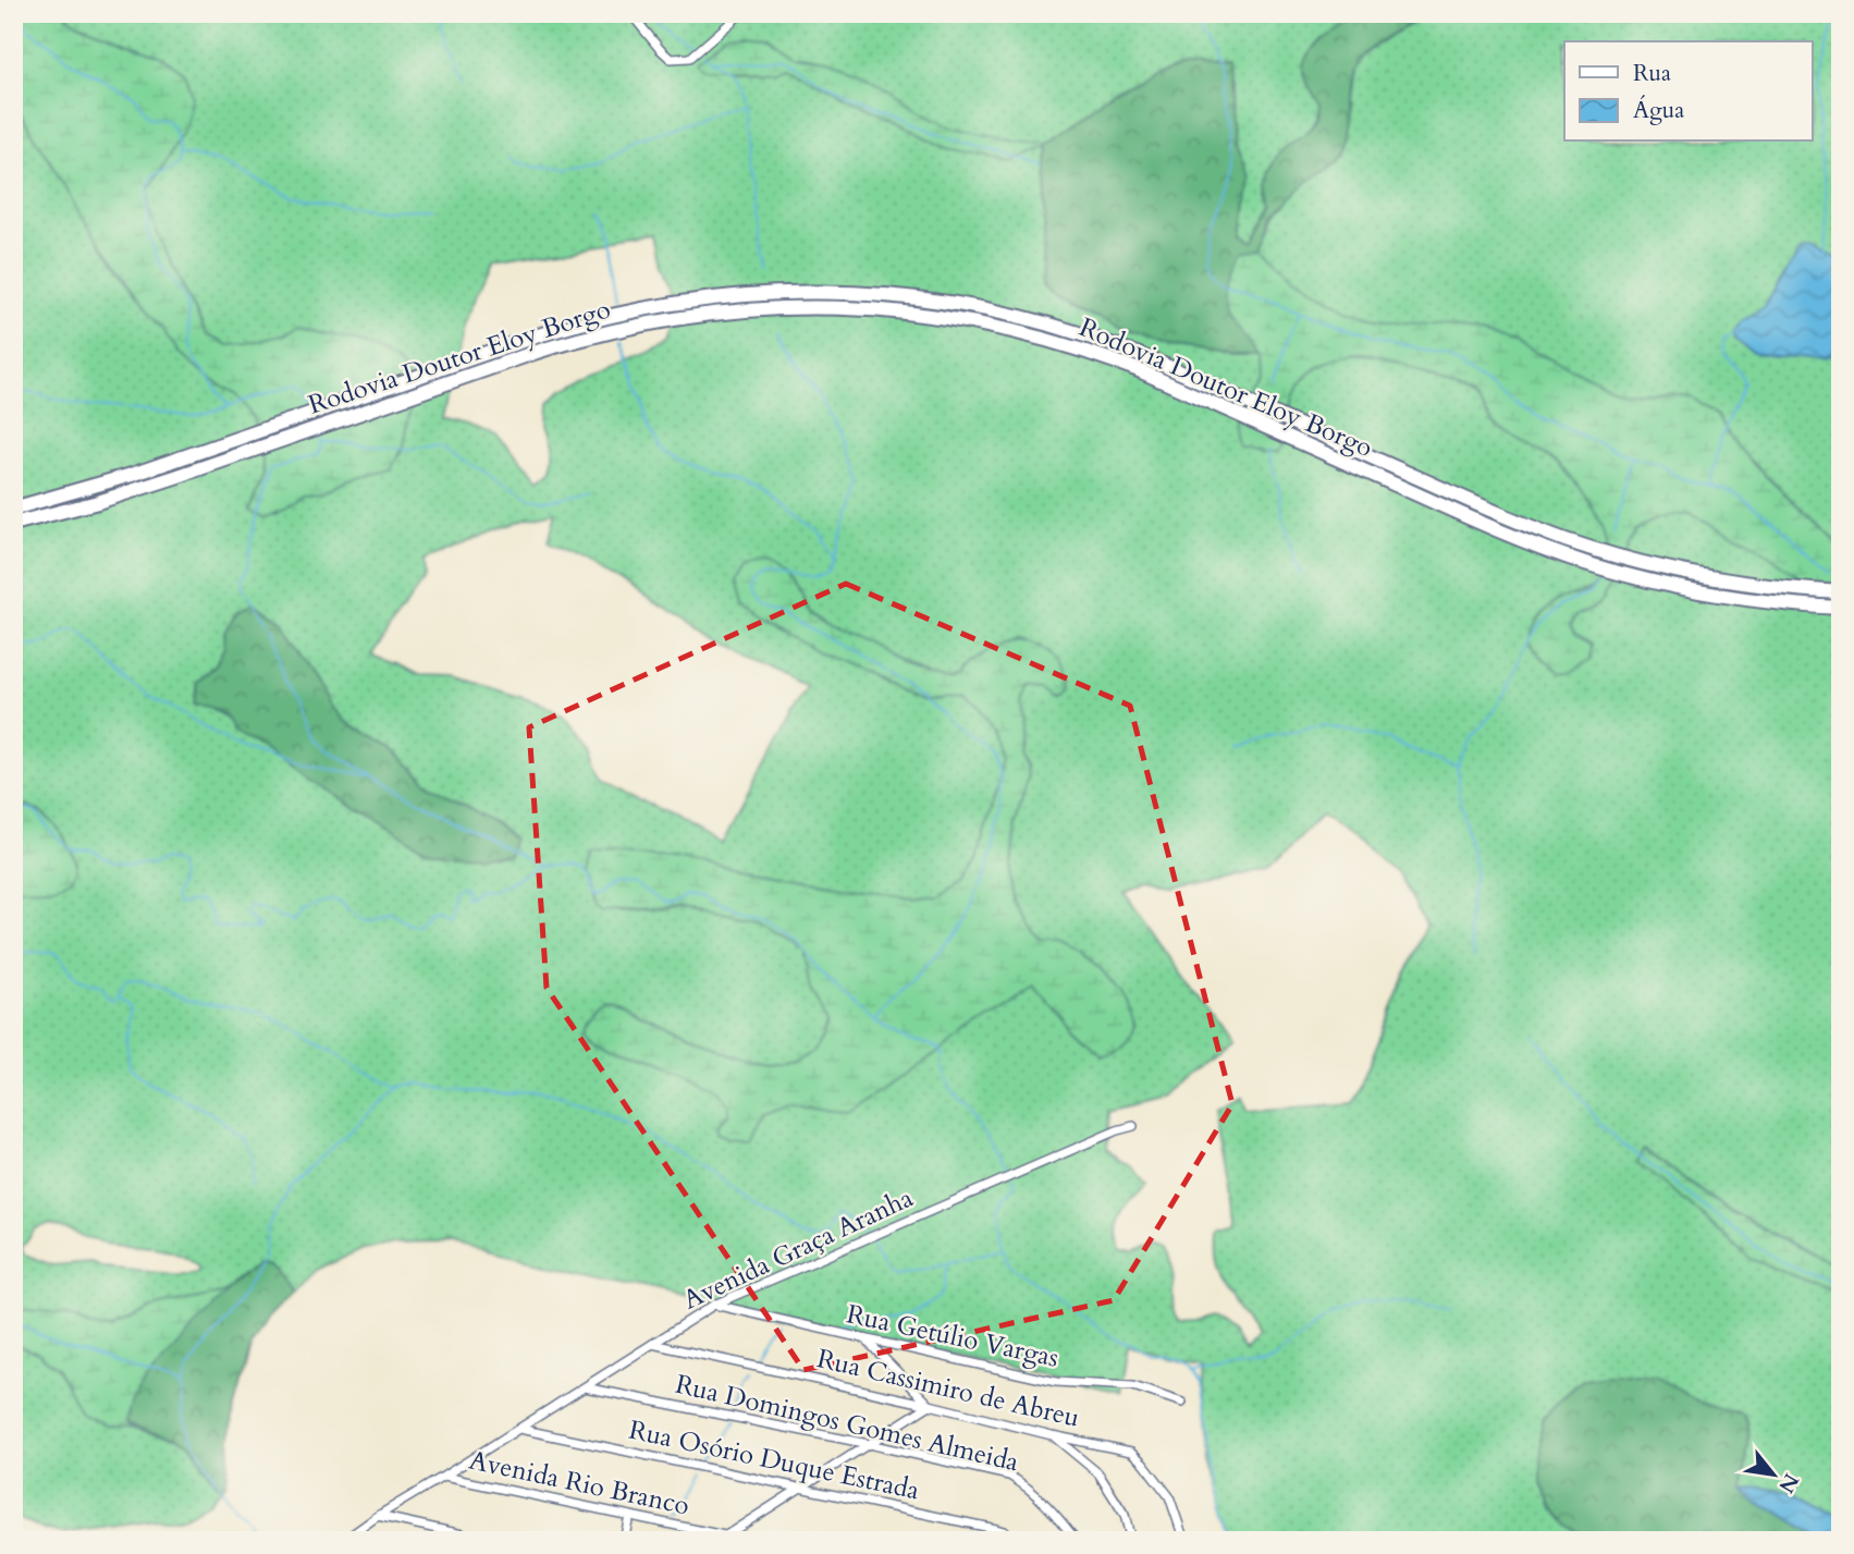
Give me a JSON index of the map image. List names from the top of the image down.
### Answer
{
  "streets": {
    "highway": ["Rodovia Doutor Eloy Borgo"],
    "street": [
      "Avenida Graça Aranha",
      "Rua Getúlio Vargas",
      "Rua Cassimiro de Abreu",
      "Rua Domingos Gomes Almeida",
      "Rua Osório Duque Estrada",
      "Avenida Rio Branco"
    ]
  },
  "crossings": [
    ["Avenida Graça Aranha", "Rua Getúlio Vargas"],
    ["Avenida Graça Aranha", "Rua Cassimiro de Abreu"],
    ["Avenida Graça Aranha", "Rua Domingos Gomes Almeida"],
    ["Avenida Graça Aranha", "Rua Osório Duque Estrada"],
    ["Avenida Graça Aranha", "Avenida Rio Branco"]
  ],
  "legend": ["Rua", "Água"],
  "north": "bottom right"
}
